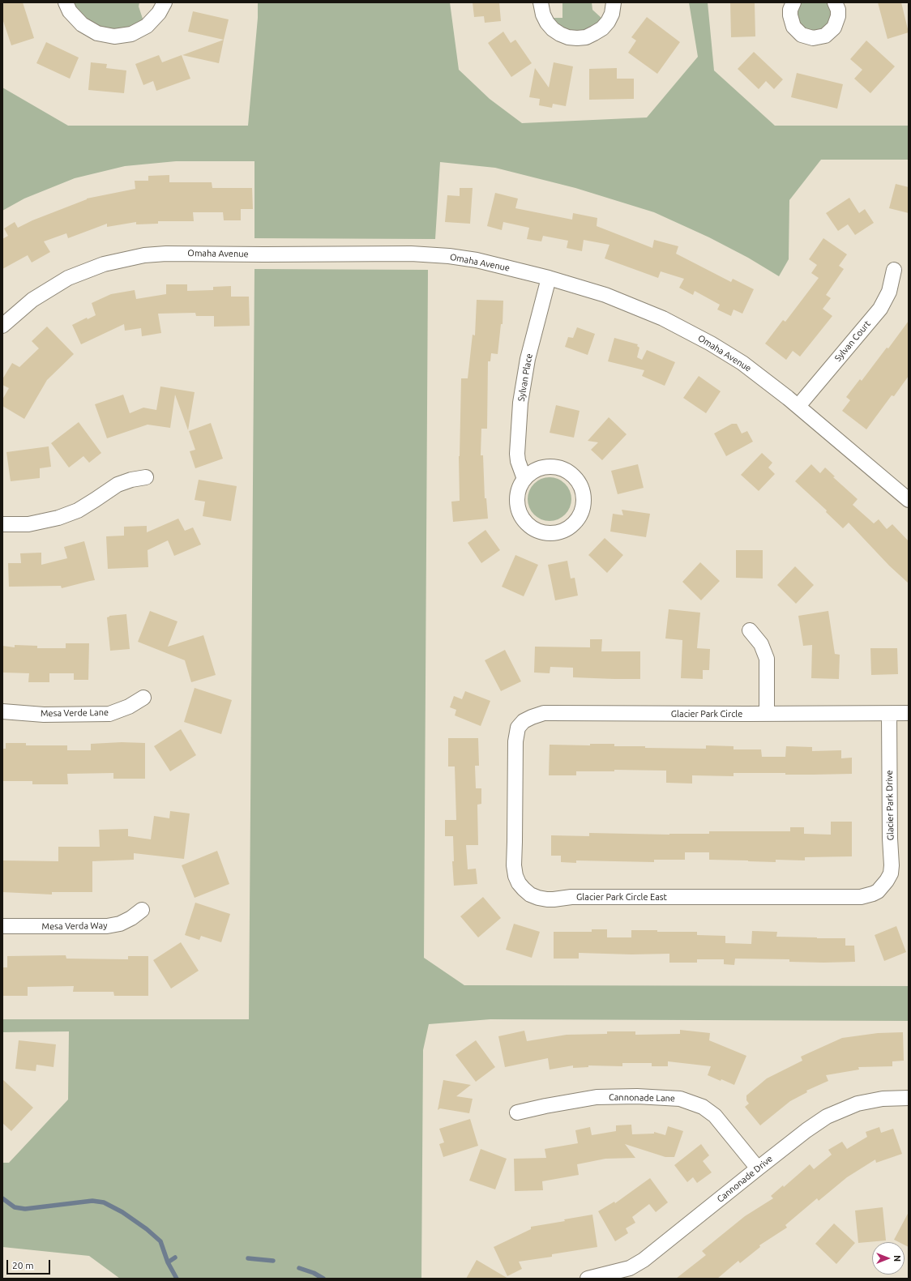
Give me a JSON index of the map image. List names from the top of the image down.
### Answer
{
  "streets": {
    "street": [
      "Omaha Avenue",
      "Sylvan Court",
      "Sylvan Place",
      "Mesa Verde Lane",
      "Glacier Park Circle",
      "Glacier Park Drive",
      "Glacier Park Circle East",
      "Mesa Verda Way",
      "Cannonade Lane",
      "Cannonade Drive"
    ]
  },
  "crossings": [
    ["Omaha Avenue", "Sylvan Court"],
    ["Omaha Avenue", "Sylvan Place"],
    ["Glacier Park Circle", "Glacier Park Drive"],
    ["Glacier Park Circle", "Glacier Park Circle East"],
    ["Glacier Park Drive", "Glacier Park Circle East"],
    ["Cannonade Lane", "Cannonade Drive"]
  ],
  "scale_bar": "20 m",
  "north": "right"
}
